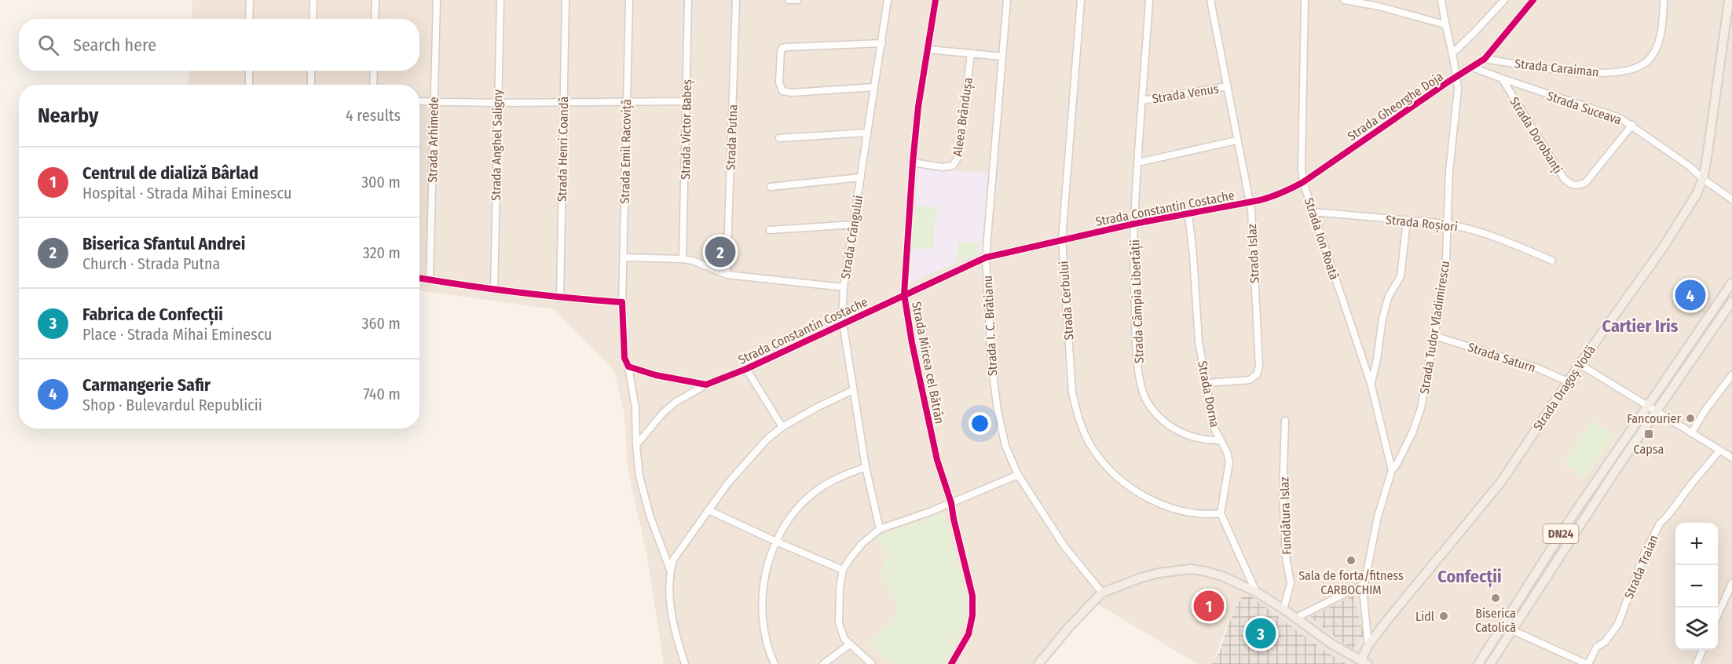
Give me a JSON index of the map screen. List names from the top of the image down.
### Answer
{
  "streets": {
    "main road": ["Strada Dragoș Vodă", "DN24"],
    "street": [
      "Strada Caraiman",
      "Strada Venus",
      "Strada Gheorghe Doja",
      "Strada Suceava",
      "Aleea Brândușa",
      "Strada Victor Babeș",
      "Strada Dorobanți",
      "Strada Putna",
      "Strada Arhimede",
      "Strada Anghel Saligny",
      "Strada Henri Coandă",
      "Strada Emil Racoviță",
      "Strada Constantin Costache",
      "Strada Roșiori",
      "Strada Crângului",
      "Strada Ion Roată",
      "Strada Islaz",
      "Strada Cerbului",
      "Strada Câmpia Libertății",
      "Strada I. C. Brătianu",
      "Strada Tudor Vladimirescu",
      "Strada Saturn",
      "Strada Mircea cel Bătrân",
      "Strada Dorna",
      "Fundătura Islaz",
      "Strada Traian"
    ]
  },
  "crossings": [
    ["Strada Caraiman", "Strada Gheorghe Doja"],
    ["Strada Venus", "Strada Islaz"],
    ["Strada Venus", "Strada Câmpia Libertății"],
    ["Strada Gheorghe Doja", "Strada Suceava"],
    ["Strada Gheorghe Doja", "Strada Constantin Costache"],
    ["Strada Gheorghe Doja", "Strada Ion Roată"],
    ["Strada Gheorghe Doja", "Strada Islaz"],
    ["Strada Gheorghe Doja", "Strada Tudor Vladimirescu"],
    ["Strada Suceava", "Strada Dorobanți"],
    ["Strada Suceava", "Strada Dragoș Vodă"],
    ["Aleea Brândușa", "Strada Mircea cel Bătrân"],
    ["Strada Constantin Costache", "Strada Crângului"],
    ["Strada Constantin Costache", "Strada Islaz"],
    ["Strada Constantin Costache", "Strada Cerbului"],
    ["Strada Constantin Costache", "Strada Câmpia Libertății"],
    ["Strada Constantin Costache", "Strada I. C. Brătianu"],
    ["Strada Constantin Costache", "Strada Mircea cel Bătrân"],
    ["Strada Constantin Costache", "Strada Dorna"],
    ["Strada Roșiori", "Strada Ion Roată"],
    ["Strada Roșiori", "Strada Tudor Vladimirescu"],
    ["Strada Ion Roată", "Strada Tudor Vladimirescu"],
    ["Strada Islaz", "Strada Dorna"],
    ["Strada Cerbului", "Strada Dorna"],
    ["Strada Câmpia Libertății", "Strada Dorna"],
    ["Strada Tudor Vladimirescu", "Strada Saturn"],
    ["Strada Tudor Vladimirescu", "Strada Dragoș Vodă"],
    ["Strada Saturn", "Strada Dragoș Vodă"]
  ],
  "districts": ["Cartier Iris", "Confecții"],
  "places": {
    "other": [
      "Fancourier",
      "Sala de forta/fitness CARBOCHIM",
      "Biserica Catolică",
      "Lidl"
    ],
    "transit": ["Capsa"]
  },
  "page": {
    "search": "Search here",
    "heading": ["Nearby", "4 results"],
    "list": [
      {
        "mark": "1",
        "name": "Centrul de dializă Bârlad",
        "note": "Hospital · Strada Mihai Eminescu",
        "value": "300 m"
      },
      {
        "mark": "2",
        "name": "Biserica Sfantul Andrei",
        "note": "Church · Strada Putna",
        "value": "320 m"
      },
      {
        "mark": "3",
        "name": "Fabrica de Confecții",
        "note": "Place · Strada Mihai Eminescu",
        "value": "360 m"
      },
      {
        "mark": "4",
        "name": "Carmangerie Safir",
        "note": "Shop · Bulevardul Republicii",
        "value": "740 m"
      }
    ],
    "pins": [
      "2",
      "4",
      "1",
      "3"
    ],
    "map_buttons": ["+", "−"]
  }
}
